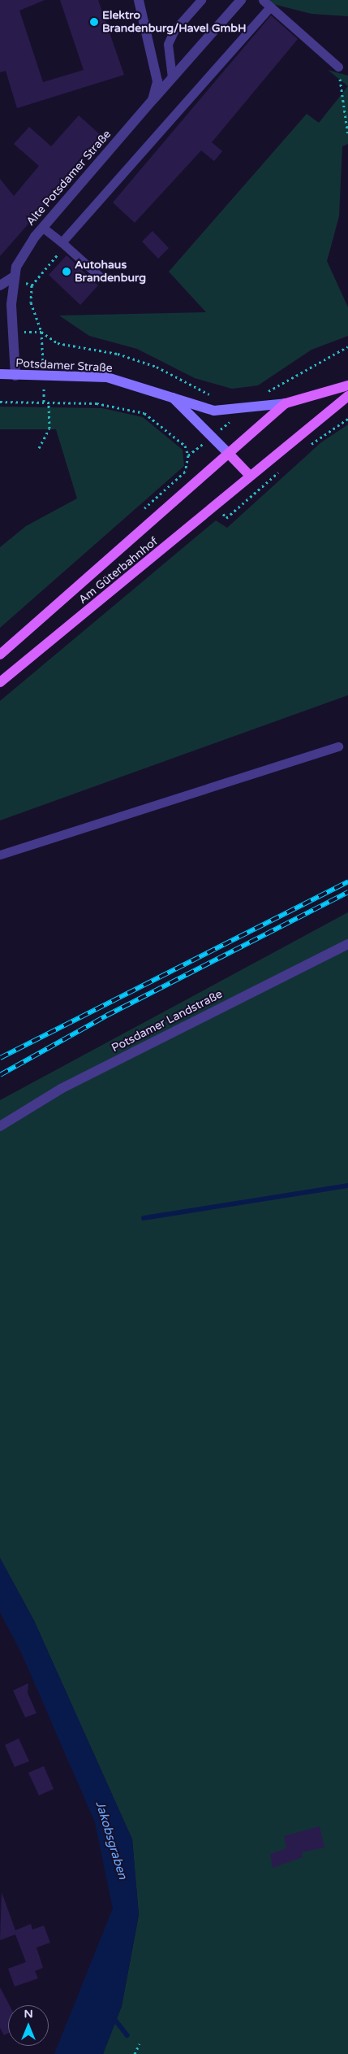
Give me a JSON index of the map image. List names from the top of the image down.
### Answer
{
  "streets": {
    "main road": ["Am Güterbahnhof"],
    "street": ["Alte Potsdamer Straße", "Potsdamer Straße", "Potsdamer Landstraße"]
  },
  "crossings": [
    ["Alte Potsdamer Straße", "Potsdamer Straße"],
    ["Potsdamer Straße", "Am Güterbahnhof"]
  ],
  "water": ["Jakobsgraben"],
  "places": ["Elektro Brandenburg/Havel GmbH", "Autohaus Brandenburg"],
  "north": "top"
}
